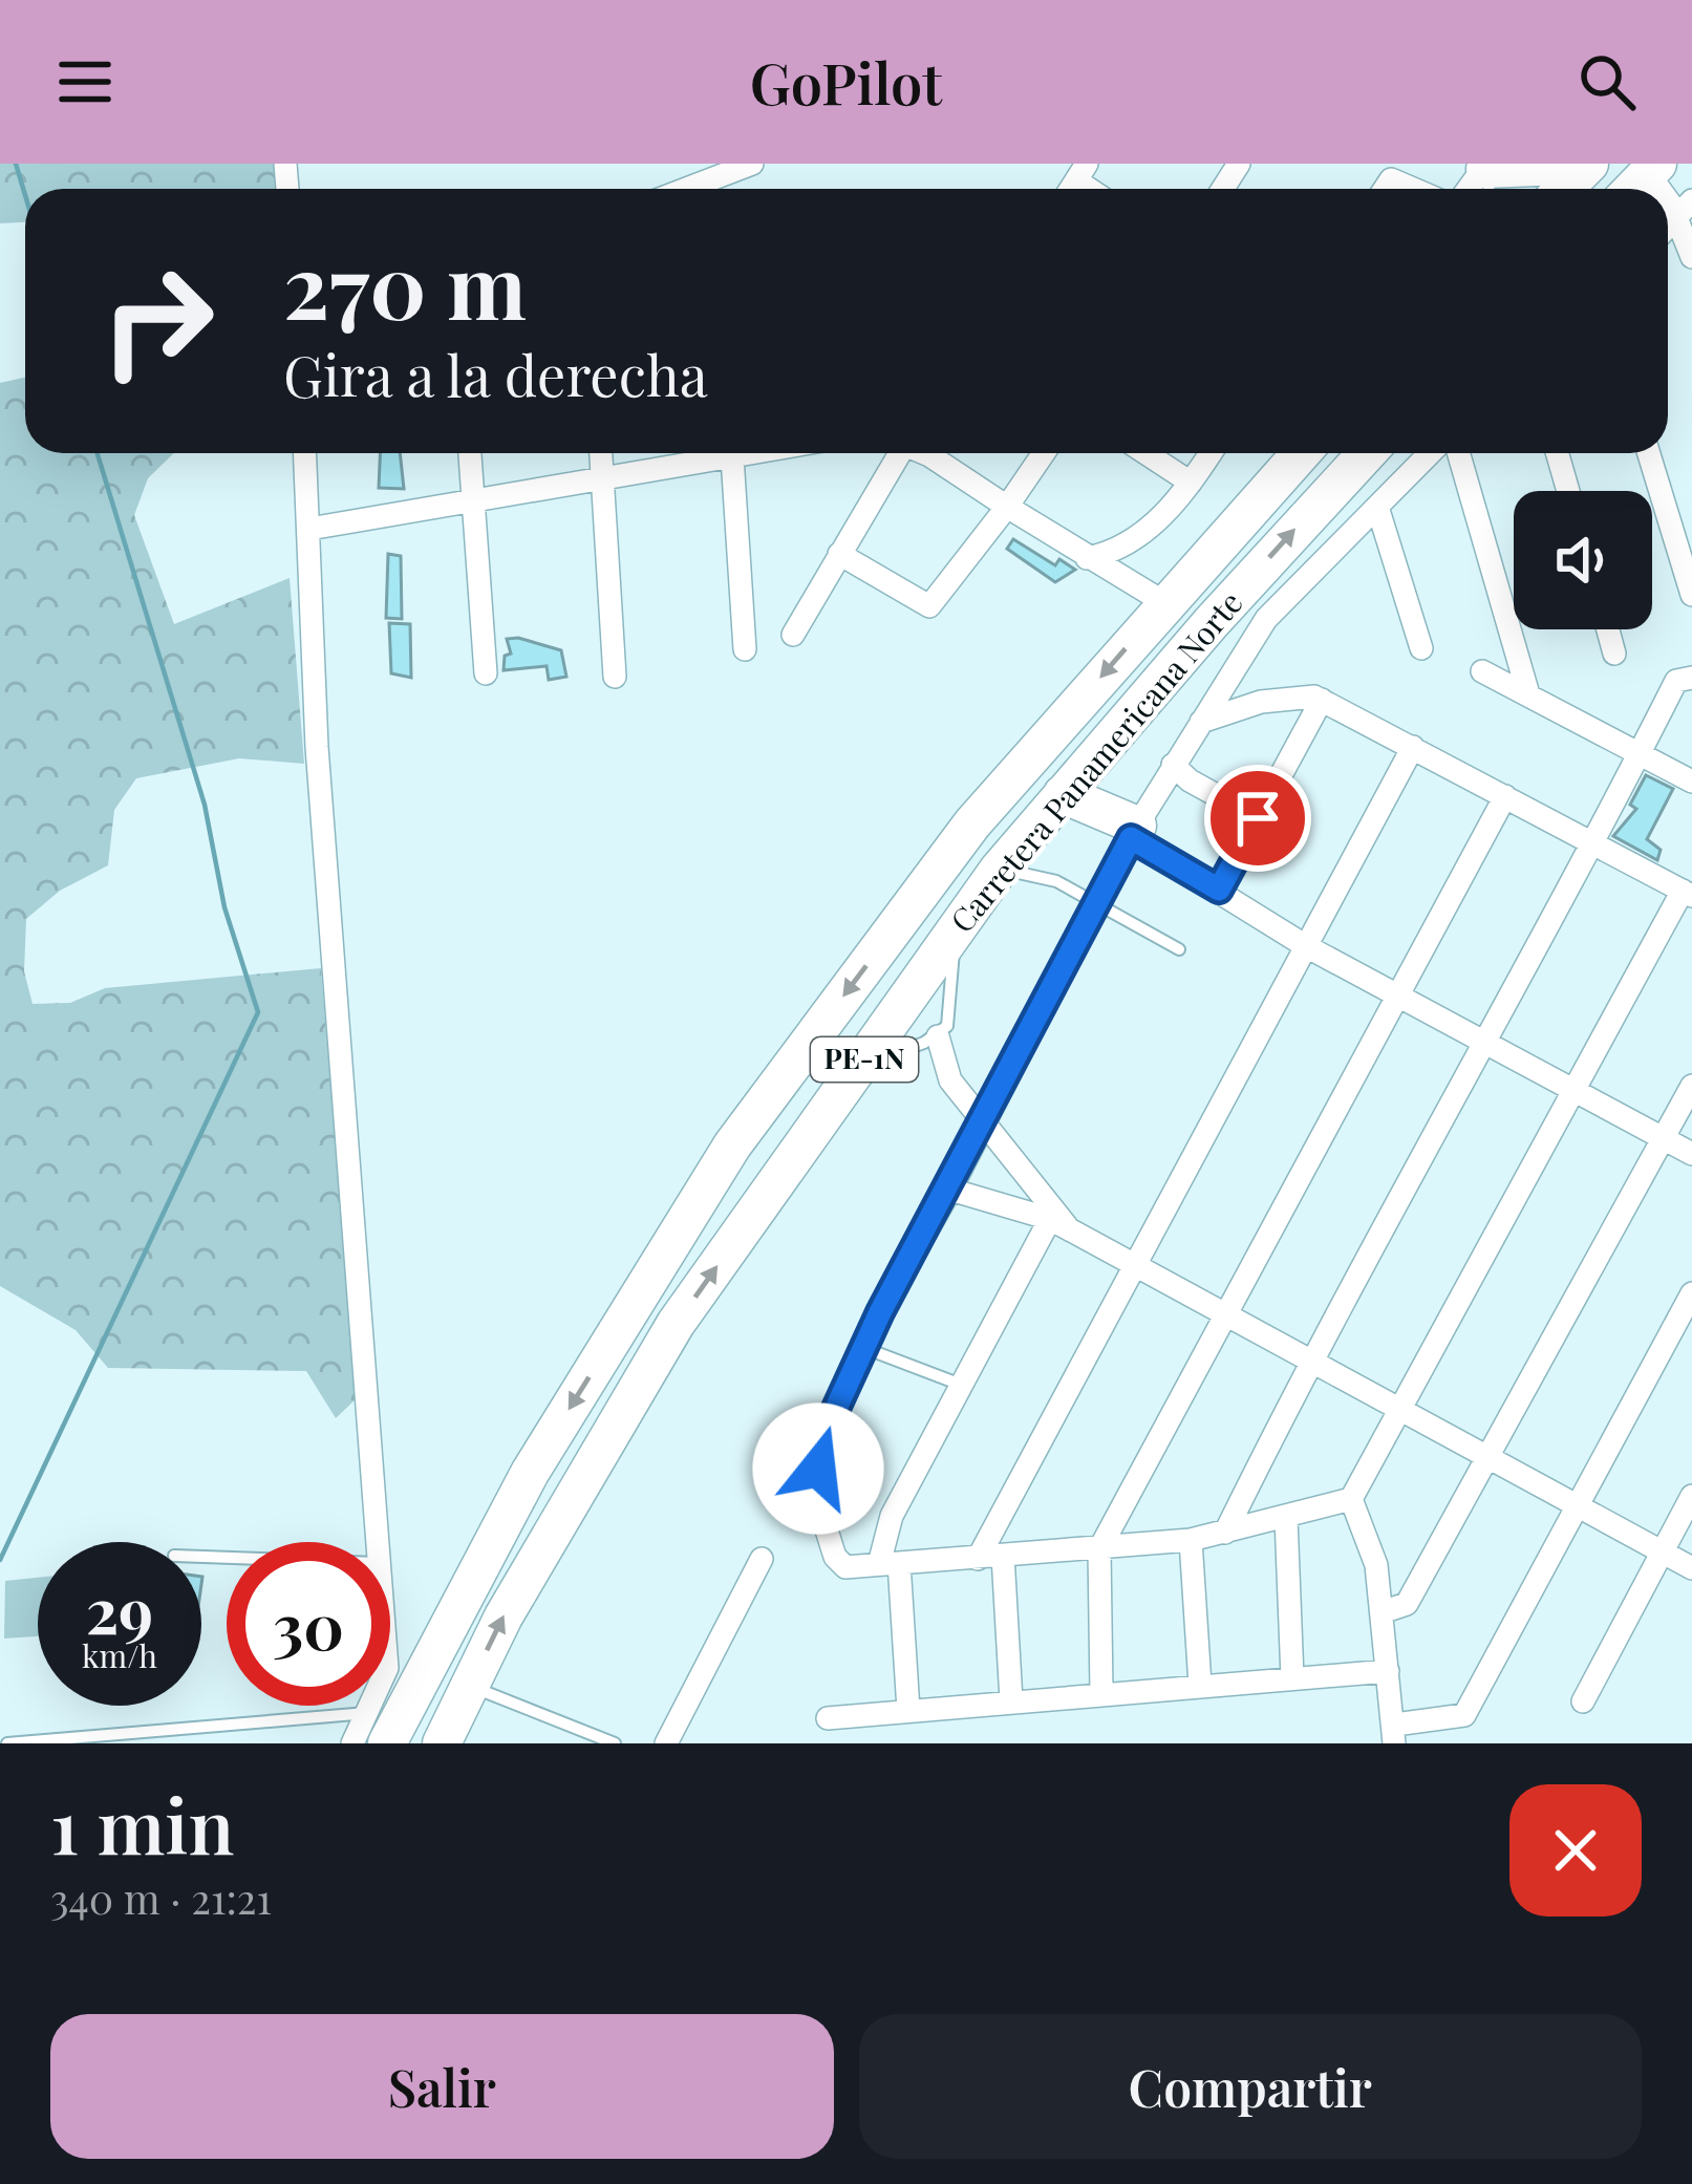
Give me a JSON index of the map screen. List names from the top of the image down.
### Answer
{
  "streets": {
    "highway": ["Carretera Panamericana Norte", "PE-1N"]
  },
  "page": {
    "header": "GoPilot",
    "turn": ["270 m", "Gira a la derecha"],
    "speed": "29 km/h",
    "limit": "30",
    "heading": ["1 min", "340 m · 21:21"],
    "buttons": ["Salir", "Compartir"]
  }
}
